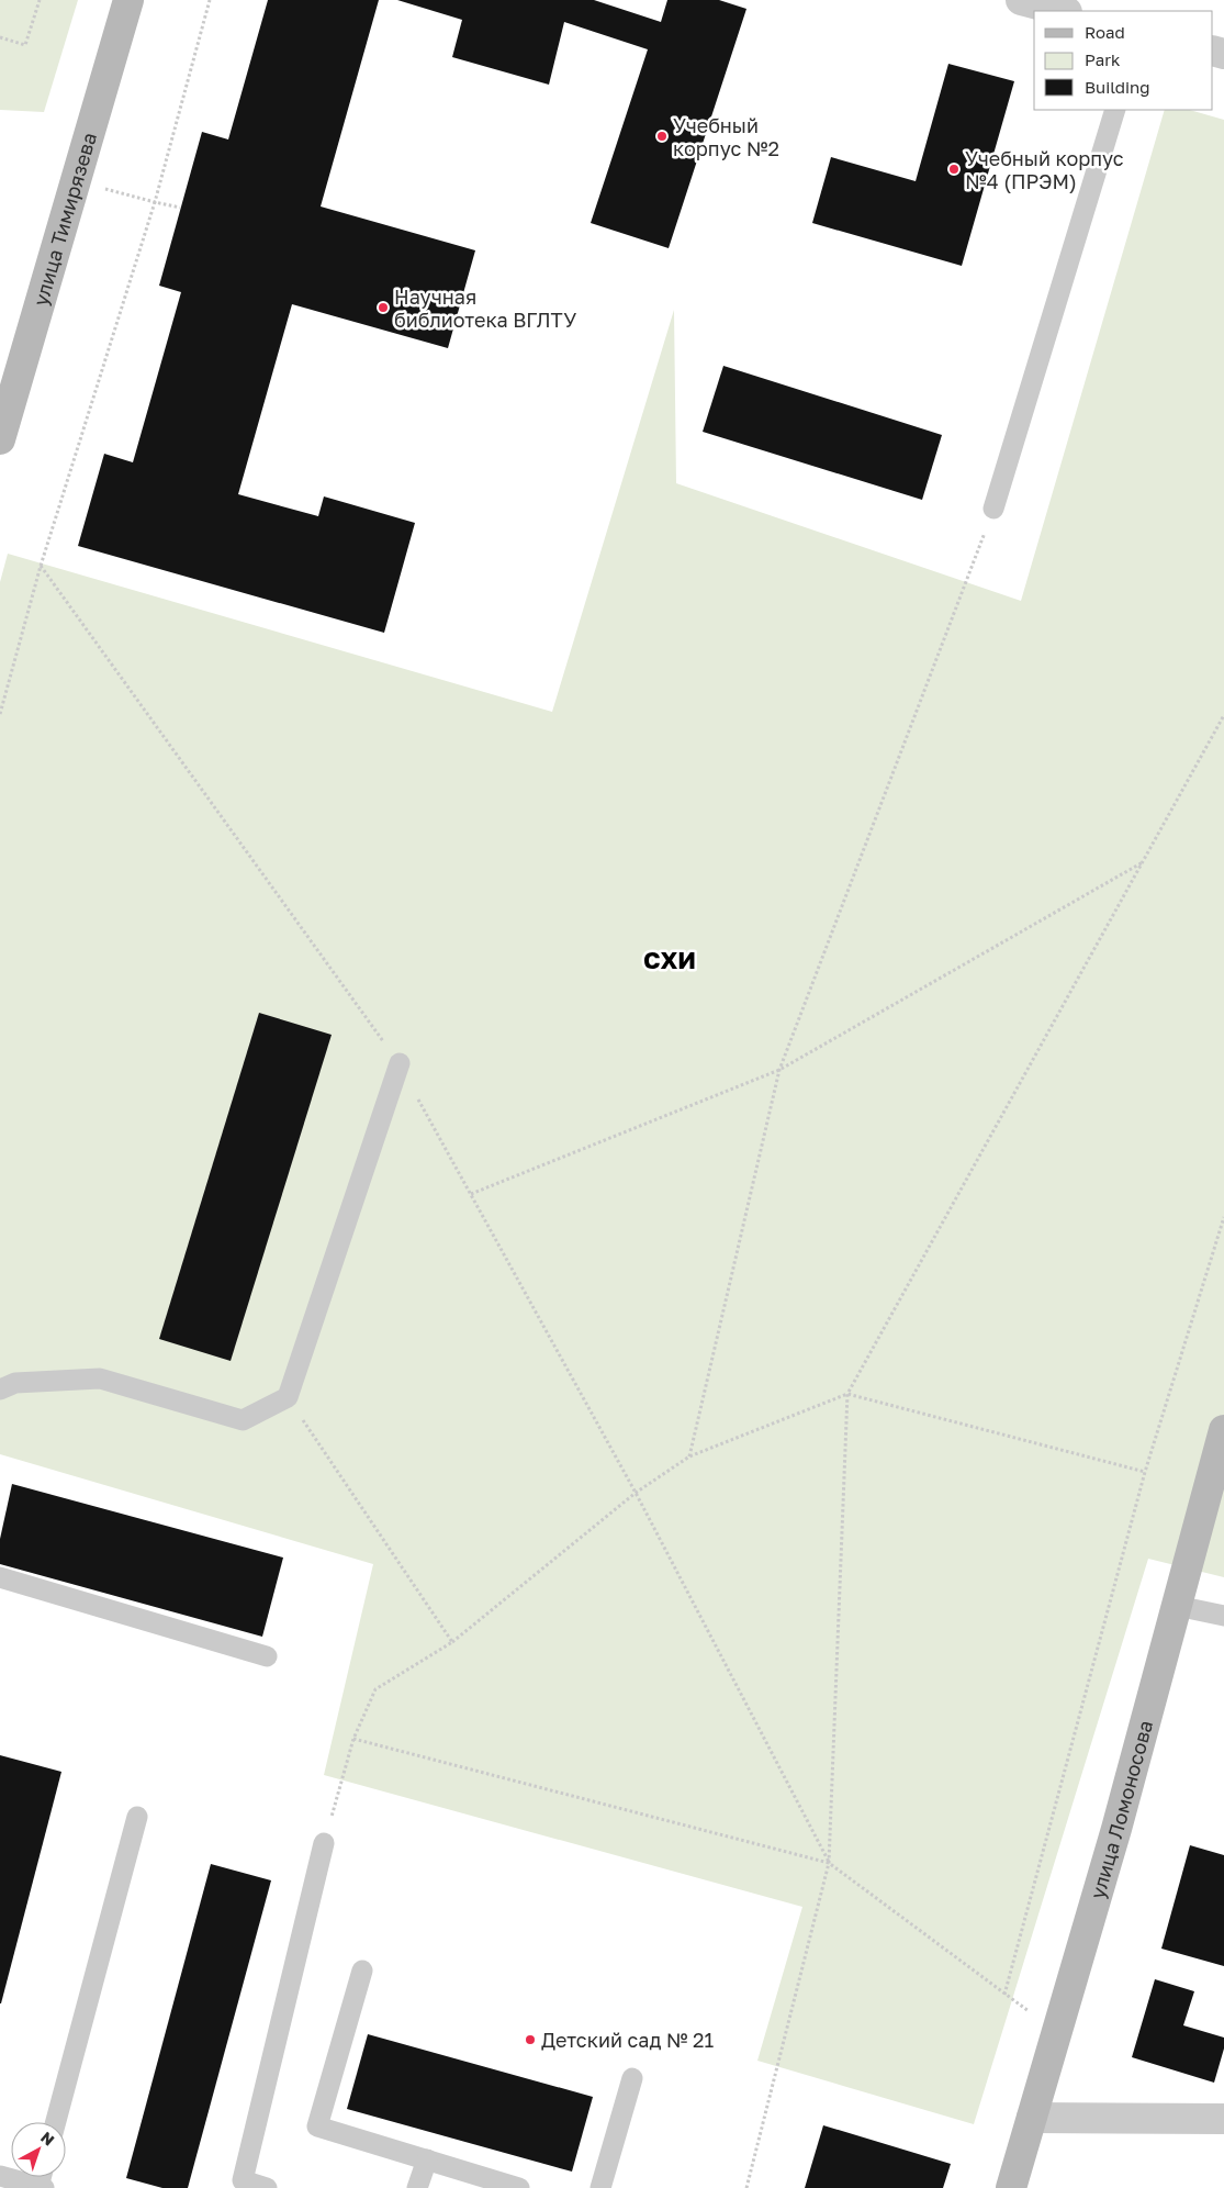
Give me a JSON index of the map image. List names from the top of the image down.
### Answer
{
  "streets": {
    "main road": ["улица Тимирязева", "улица Ломоносова"]
  },
  "districts": ["СХИ"],
  "places": [
    "Учебный корпус №2",
    "Учебный корпус №4 (ПРЭМ)",
    "Научная библиотека ВГЛТУ",
    "Детский сад № 21"
  ],
  "legend": ["Road", "Park", "Building"],
  "north": "top right"
}
